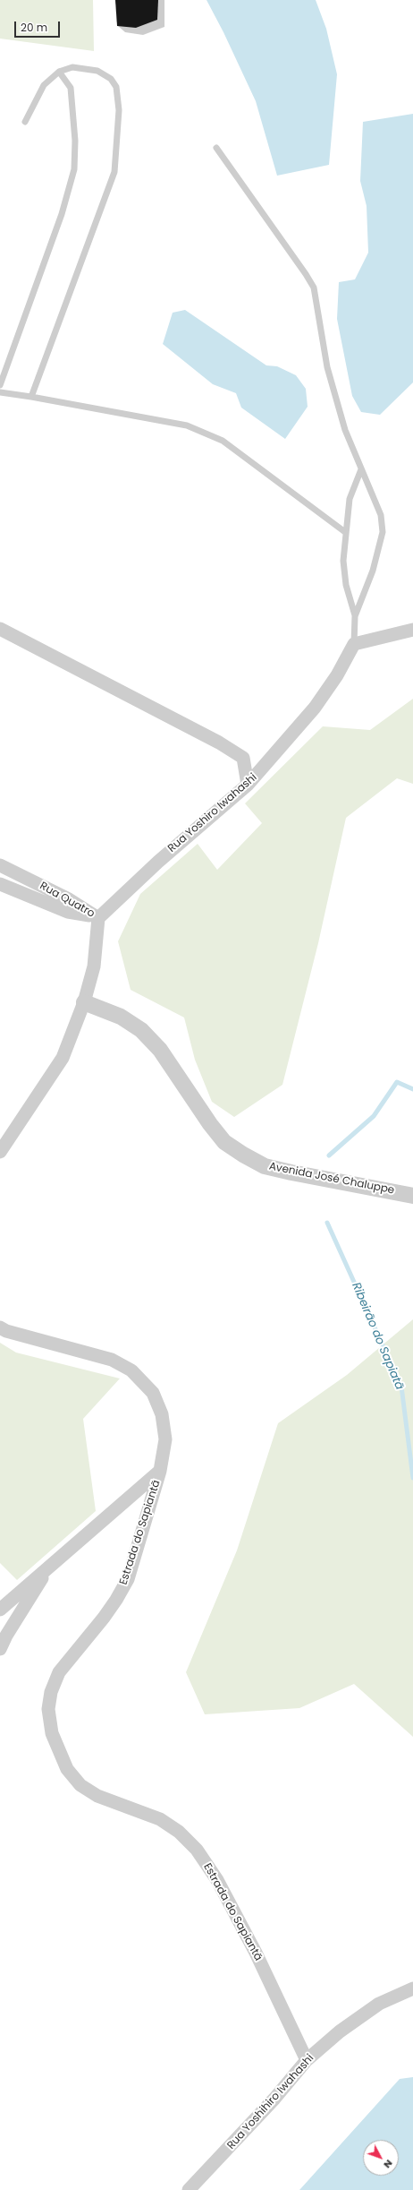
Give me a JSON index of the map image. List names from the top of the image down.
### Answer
{
  "streets": {
    "street": [
      "Rua Yoshiro Iwahashi",
      "Rua Quatro",
      "Avenida José Chaluppe",
      "Estrada do Sapiantã",
      "Rua Yoshihiro Iwahashi"
    ]
  },
  "crossings": [
    ["Rua Yoshiro Iwahashi", "Rua Quatro"],
    ["Estrada do Sapiantã", "Rua Yoshihiro Iwahashi"]
  ],
  "water": ["Ribeirão do Sapiatã"],
  "scale_bar": "20 m",
  "north": "bottom right"
}
